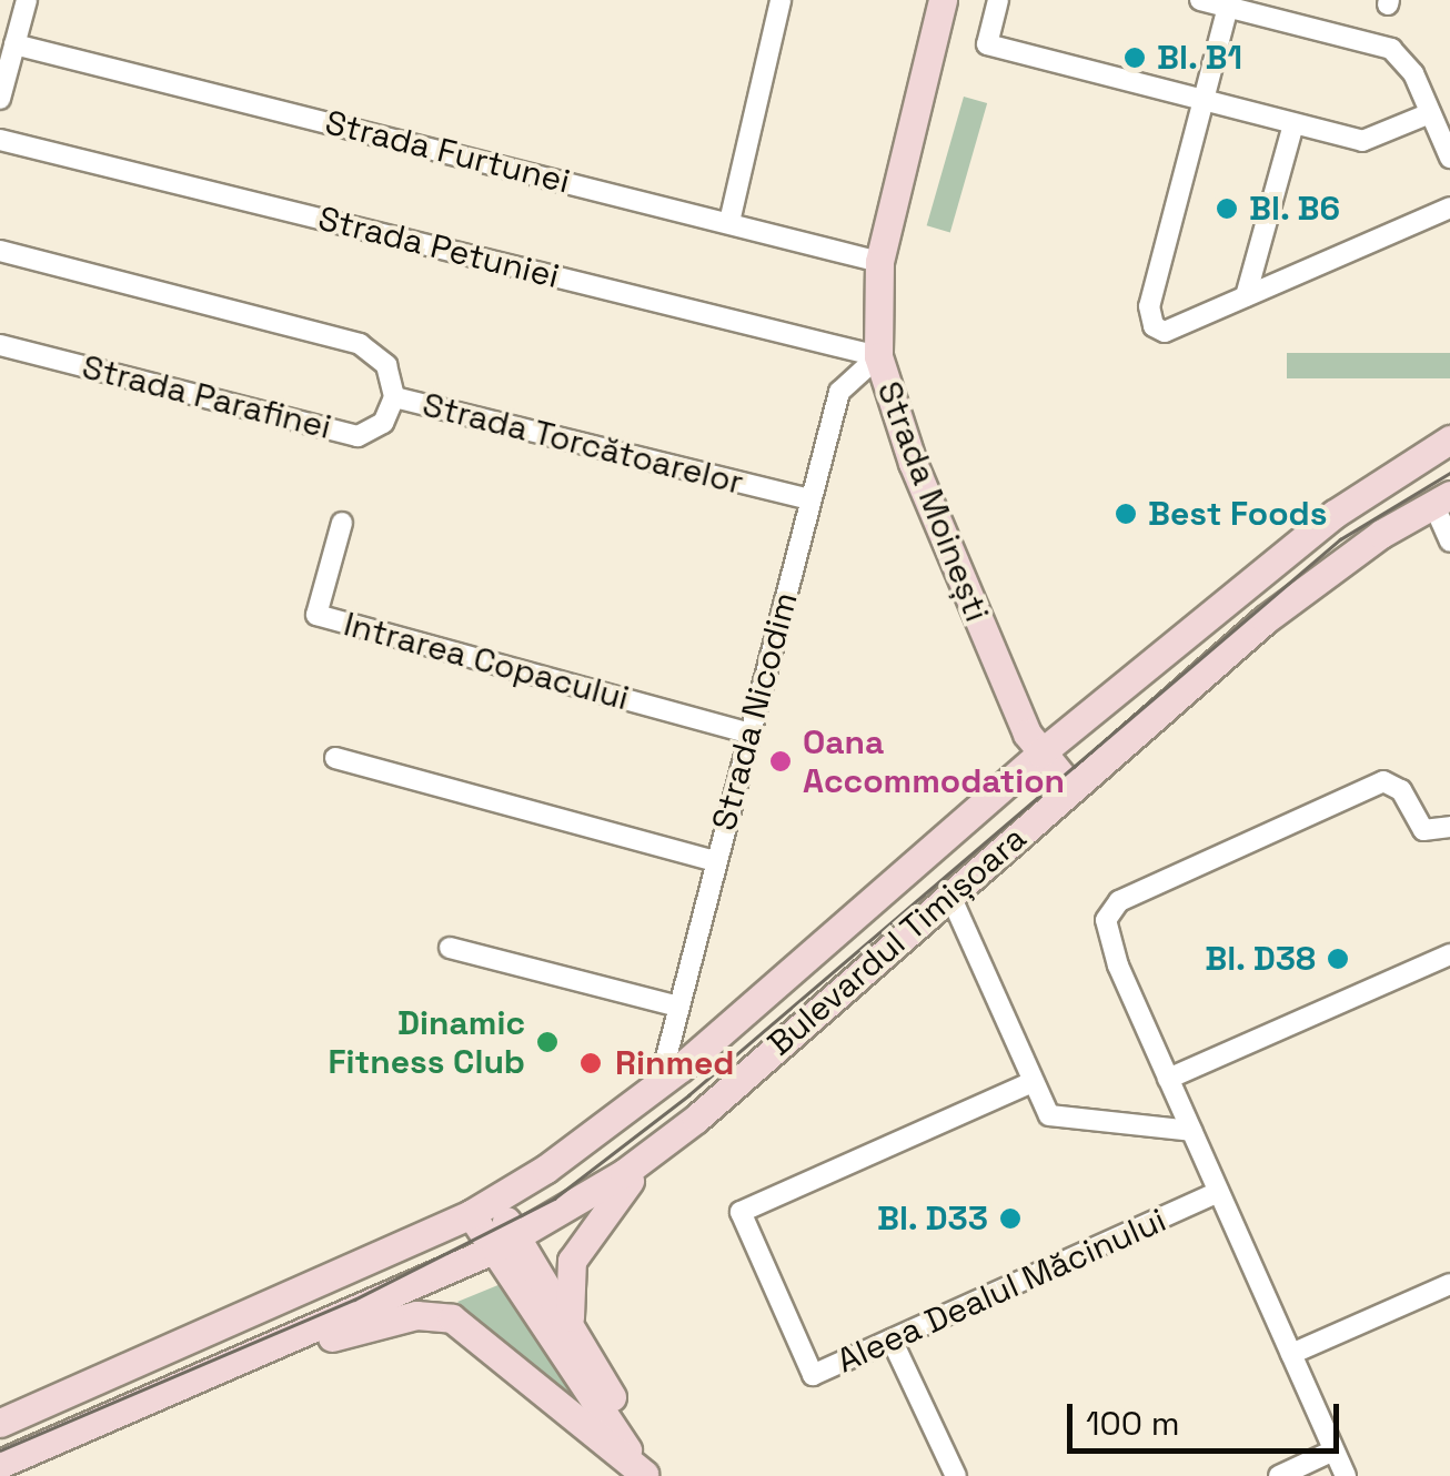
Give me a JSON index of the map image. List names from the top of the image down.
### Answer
{
  "streets": {
    "main road": ["Strada Moinești", "Bulevardul Timișoara"],
    "street": [
      "Strada Furtunei",
      "Strada Petuniei",
      "Strada Parafinei",
      "Strada Torcătoarelor",
      "Intrarea Copacului",
      "Strada Nicodim",
      "Aleea Dealul Măcinului"
    ]
  },
  "crossings": [
    ["Strada Furtunei", "Strada Moinești"],
    ["Strada Petuniei", "Strada Moinești"],
    ["Strada Petuniei", "Strada Nicodim"],
    ["Strada Parafinei", "Strada Torcătoarelor"],
    ["Strada Torcătoarelor", "Strada Nicodim"],
    ["Strada Moinești", "Strada Nicodim"],
    ["Strada Moinești", "Bulevardul Timișoara"],
    ["Intrarea Copacului", "Strada Nicodim"],
    ["Strada Nicodim", "Bulevardul Timișoara"]
  ],
  "places": [
    "Bl. B1",
    "Bl. B6",
    "Best Foods",
    "Oana Accommodation",
    "Bl. D38",
    "Dinamic Fitness Club",
    "Rinmed",
    "Bl. D33"
  ],
  "scale_bar": "100 m"
}
